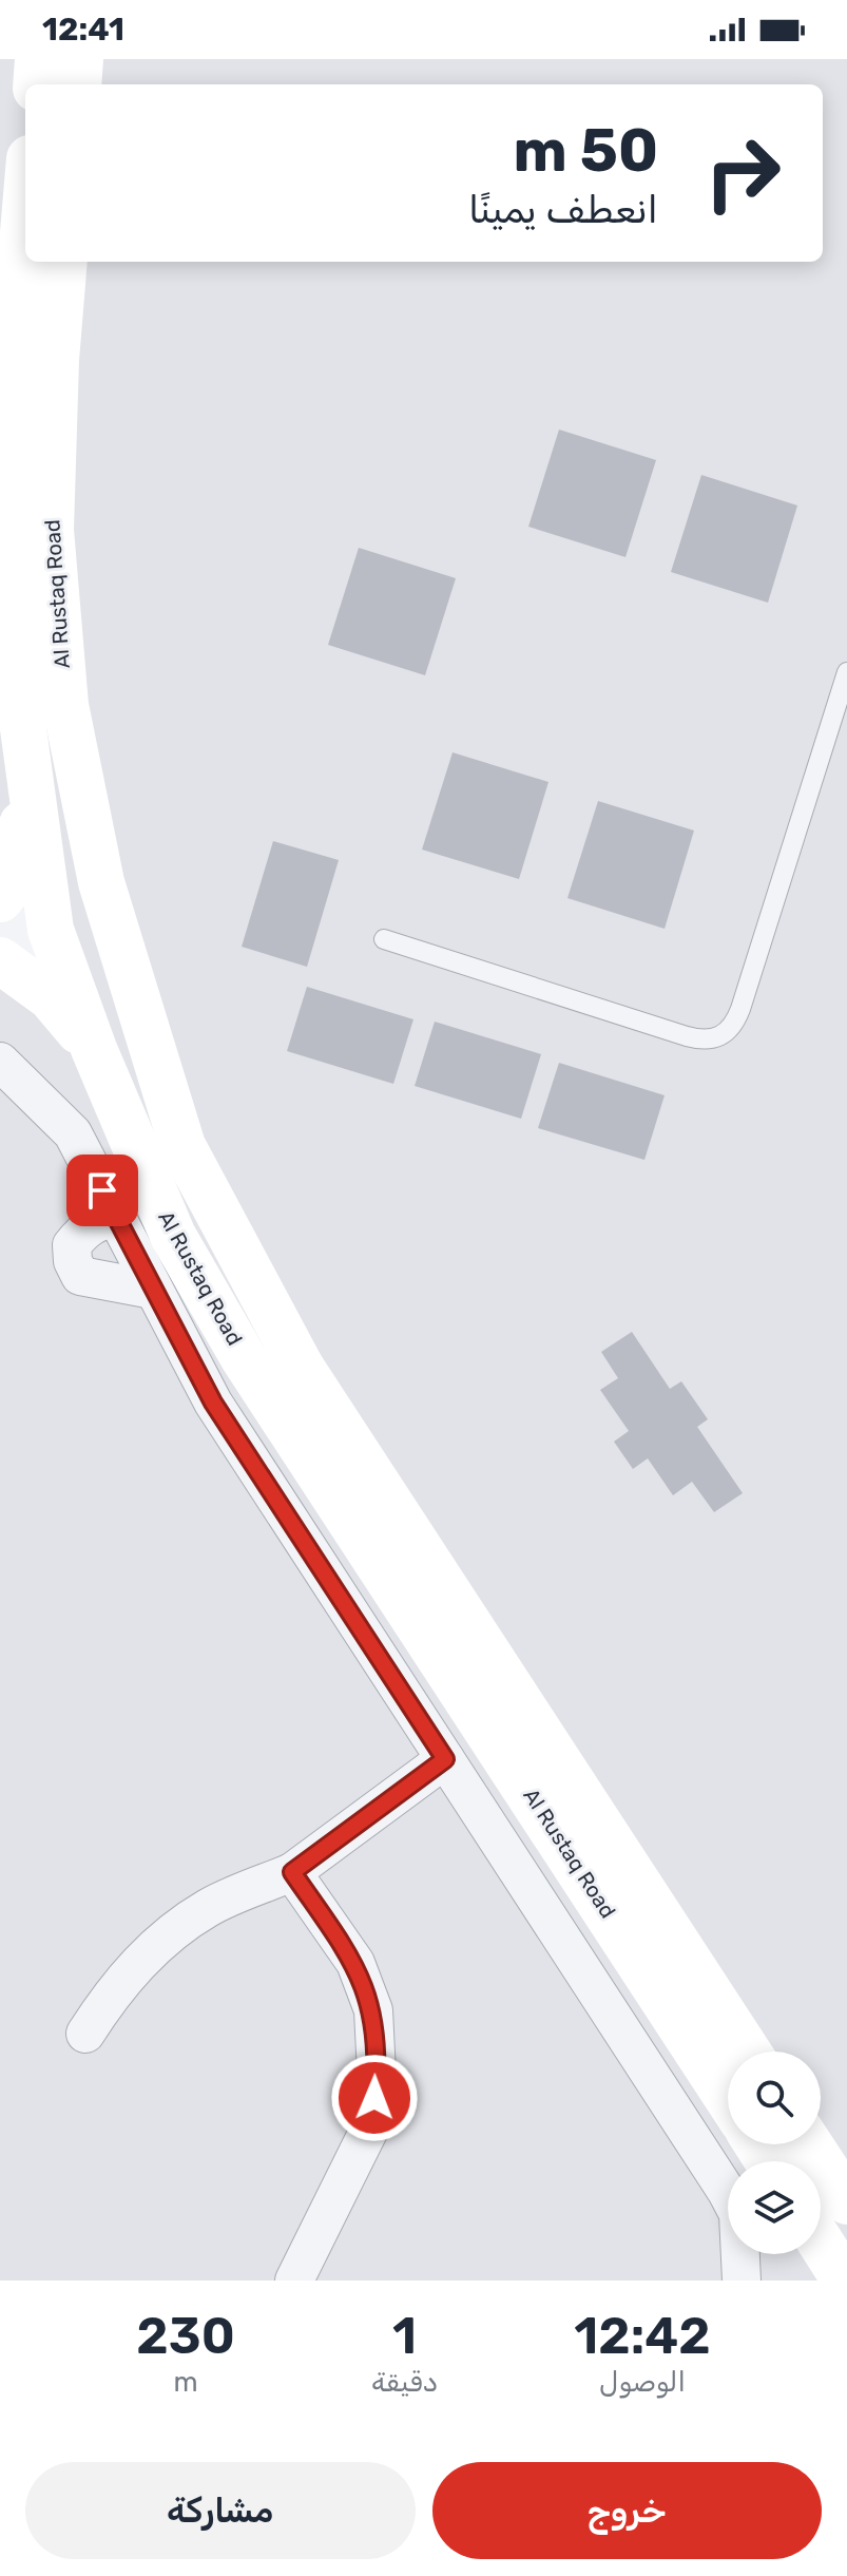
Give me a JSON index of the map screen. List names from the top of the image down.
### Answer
{
  "streets": {
    "main road": ["Al Rustaq Road"]
  },
  "page": {
    "status": "12:41",
    "turn": ["50 m", "انعطف يمينًا"],
    "eta": [
      "12:42",
      "الوصول",
      "1",
      "دقيقة",
      "230",
      "m"
    ],
    "buttons": ["خروج", "مشاركة"]
  }
}
